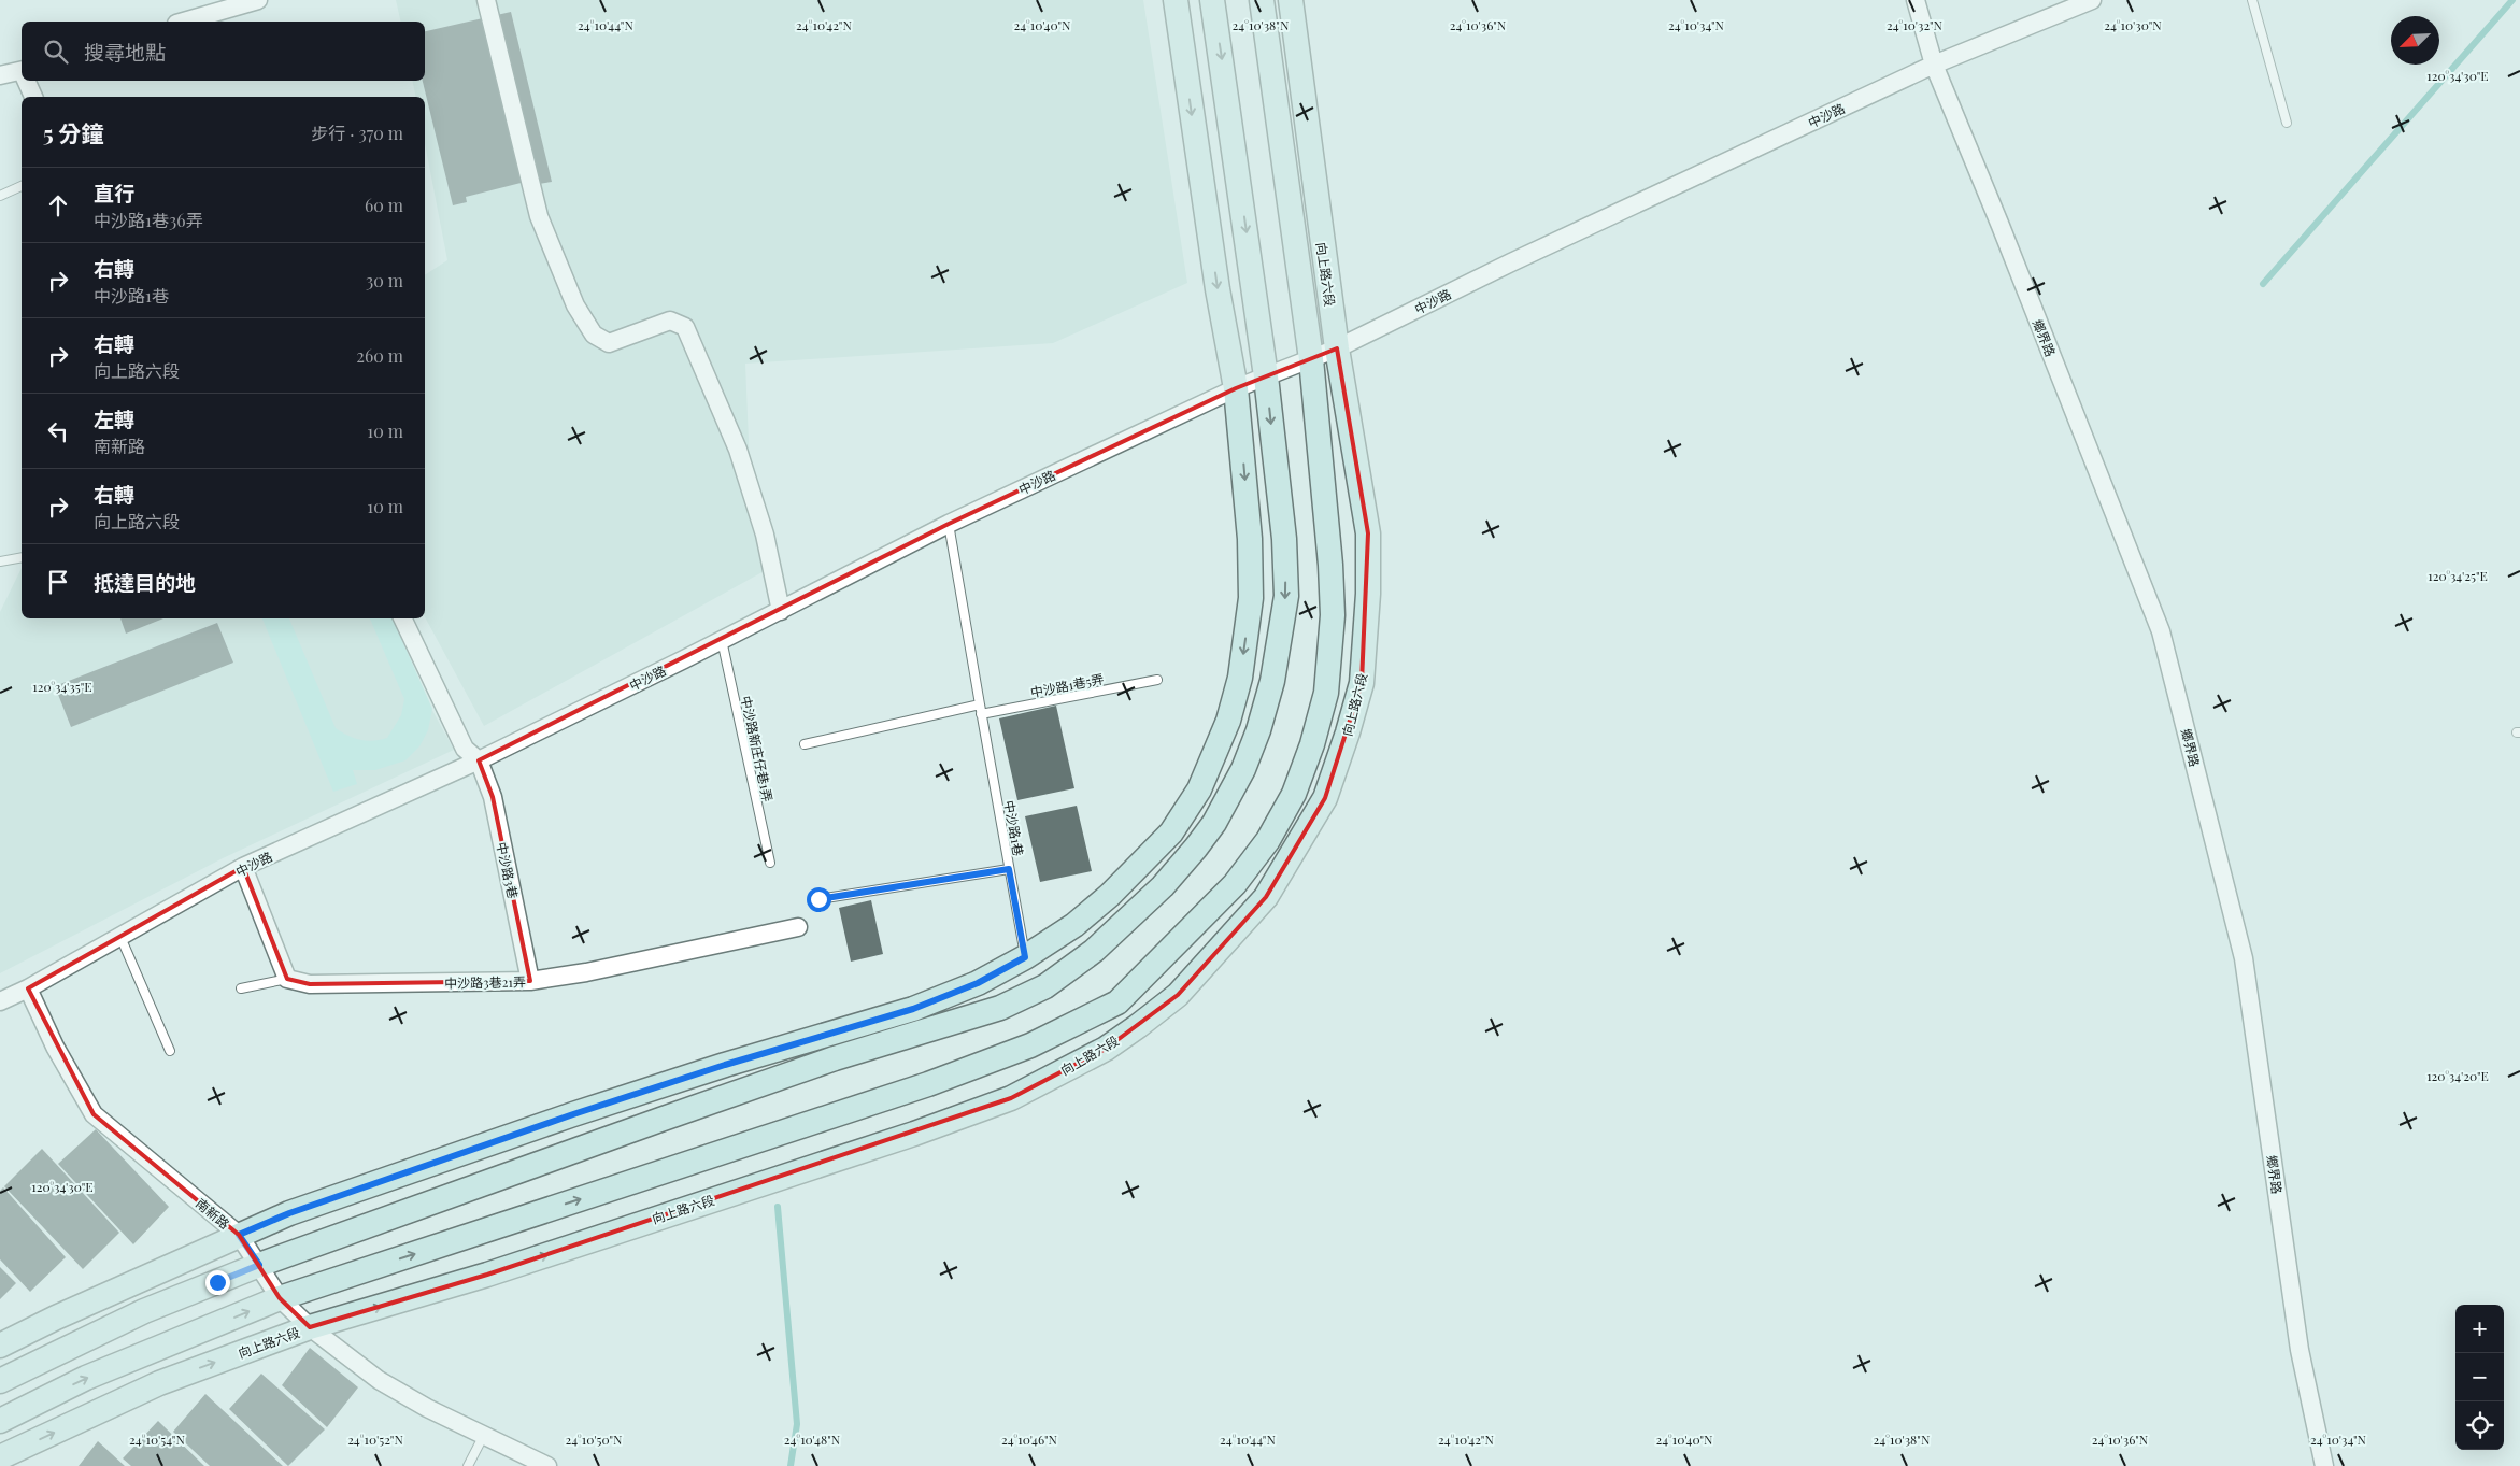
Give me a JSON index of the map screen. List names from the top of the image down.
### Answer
{
  "streets": {
    "main road": ["向上路六段"],
    "street": [
      "中沙路",
      "鄉界路",
      "中沙路3巷",
      "中沙路3巷21弄",
      "南新路"
    ],
    "lane": ["中沙路1巷5弄", "中沙路新庄仔巷1弄", "中沙路1巷"]
  },
  "crossings": [
    ["中沙路", "向上路六段"],
    ["中沙路", "鄉界路"],
    ["中沙路", "中沙路新庄仔巷1弄"],
    ["中沙路", "中沙路1巷"],
    ["中沙路", "中沙路3巷"],
    ["中沙路", "南新路"],
    ["向上路六段", "南新路"],
    ["中沙路1巷5弄", "中沙路1巷"],
    ["中沙路3巷", "中沙路3巷21弄"]
  ],
  "north": "bottom left",
  "page": {
    "search": "搜尋地點",
    "heading": ["5 分鐘", "步行 · 370 m"],
    "list": [
      ["直行", "中沙路1巷36弄", "60 m"],
      ["右轉", "中沙路1巷", "30 m"],
      ["右轉", "向上路六段", "260 m"],
      ["左轉", "南新路", "10 m"],
      ["右轉", "向上路六段", "10 m"],
      "抵達目的地"
    ],
    "map_buttons": ["+", "−"]
  },
  "coordinates": [
    "24°10'44\"N",
    "24°10'42\"N",
    "24°10'40\"N",
    "24°10'36\"N",
    "24°10'34\"N",
    "24°10'38\"N",
    "24°10'32\"N",
    "24°10'30\"N",
    "120°34'30\"E",
    "120°34'25\"E",
    "120°34'35\"E",
    "120°34'20\"E",
    "24°10'54\"N",
    "24°10'52\"N",
    "24°10'50\"N",
    "24°10'48\"N",
    "24°10'46\"N"
  ]
}
